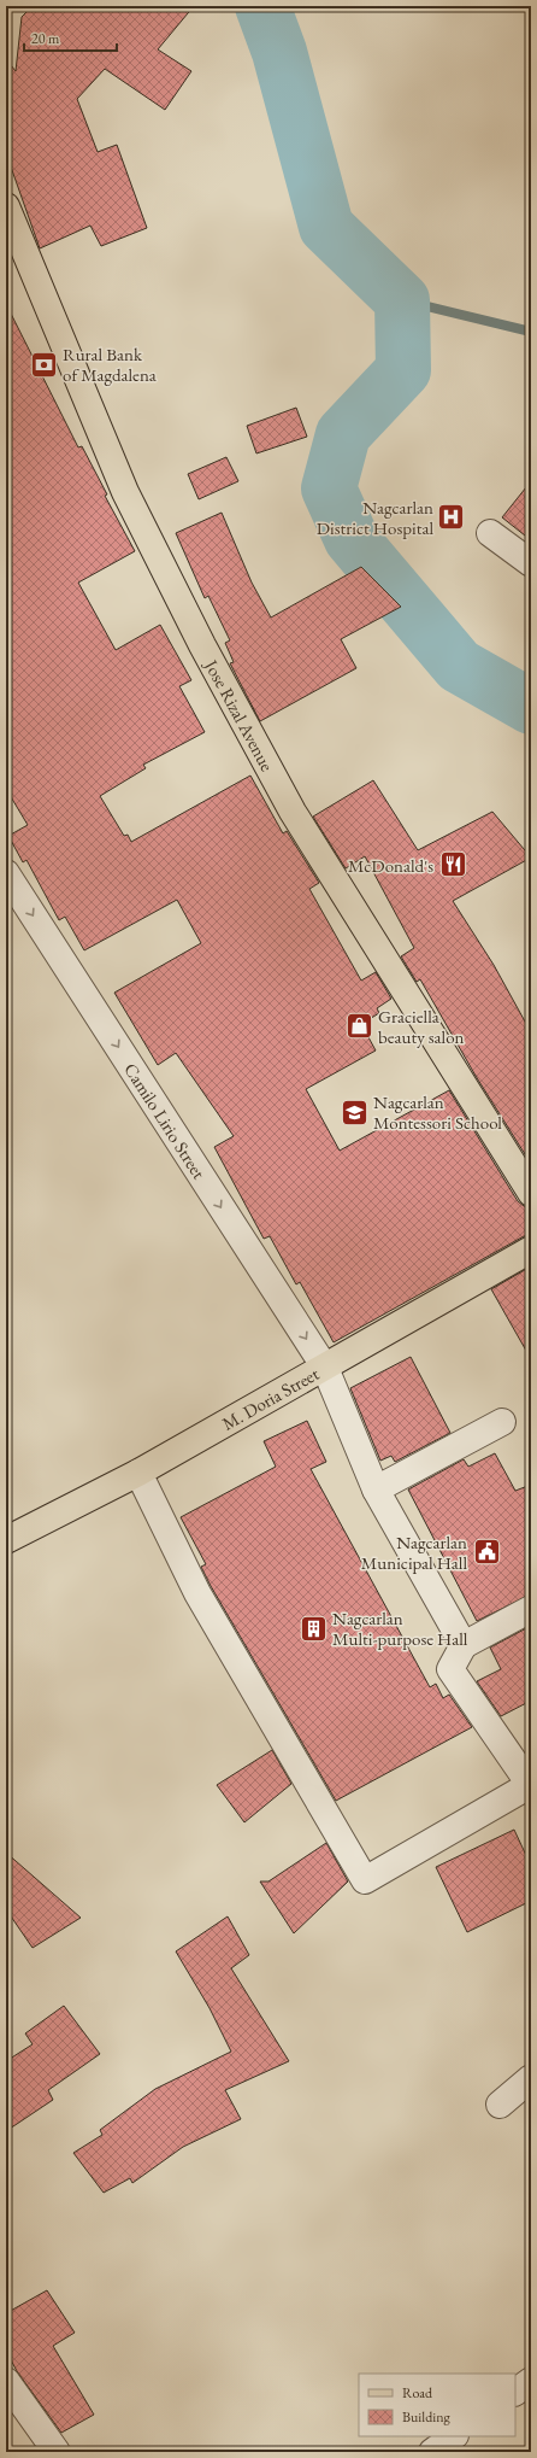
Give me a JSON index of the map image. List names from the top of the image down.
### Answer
{
  "streets": {
    "main road": ["Jose Rizal Avenue", "M. Doria Street"],
    "street": ["Camilo Lirio Street"]
  },
  "crossings": [
    ["Camilo Lirio Street", "M. Doria Street"]
  ],
  "one_way": ["Camilo Lirio Street"],
  "places": {
    "bank": ["Rural Bank of Magdalena"],
    "hospital": ["Nagcarlan District Hospital"],
    "restaurant": ["McDonald's"],
    "shop": ["Graciella beauty salon"],
    "school or university": ["Nagcarlan Montessori School"],
    "public building": ["Nagcarlan Municipal Hall"],
    "building": ["Nagcarlan Multi-purpose Hall"]
  },
  "legend": ["Road", "Building"],
  "scale_bar": "20 m"
}
